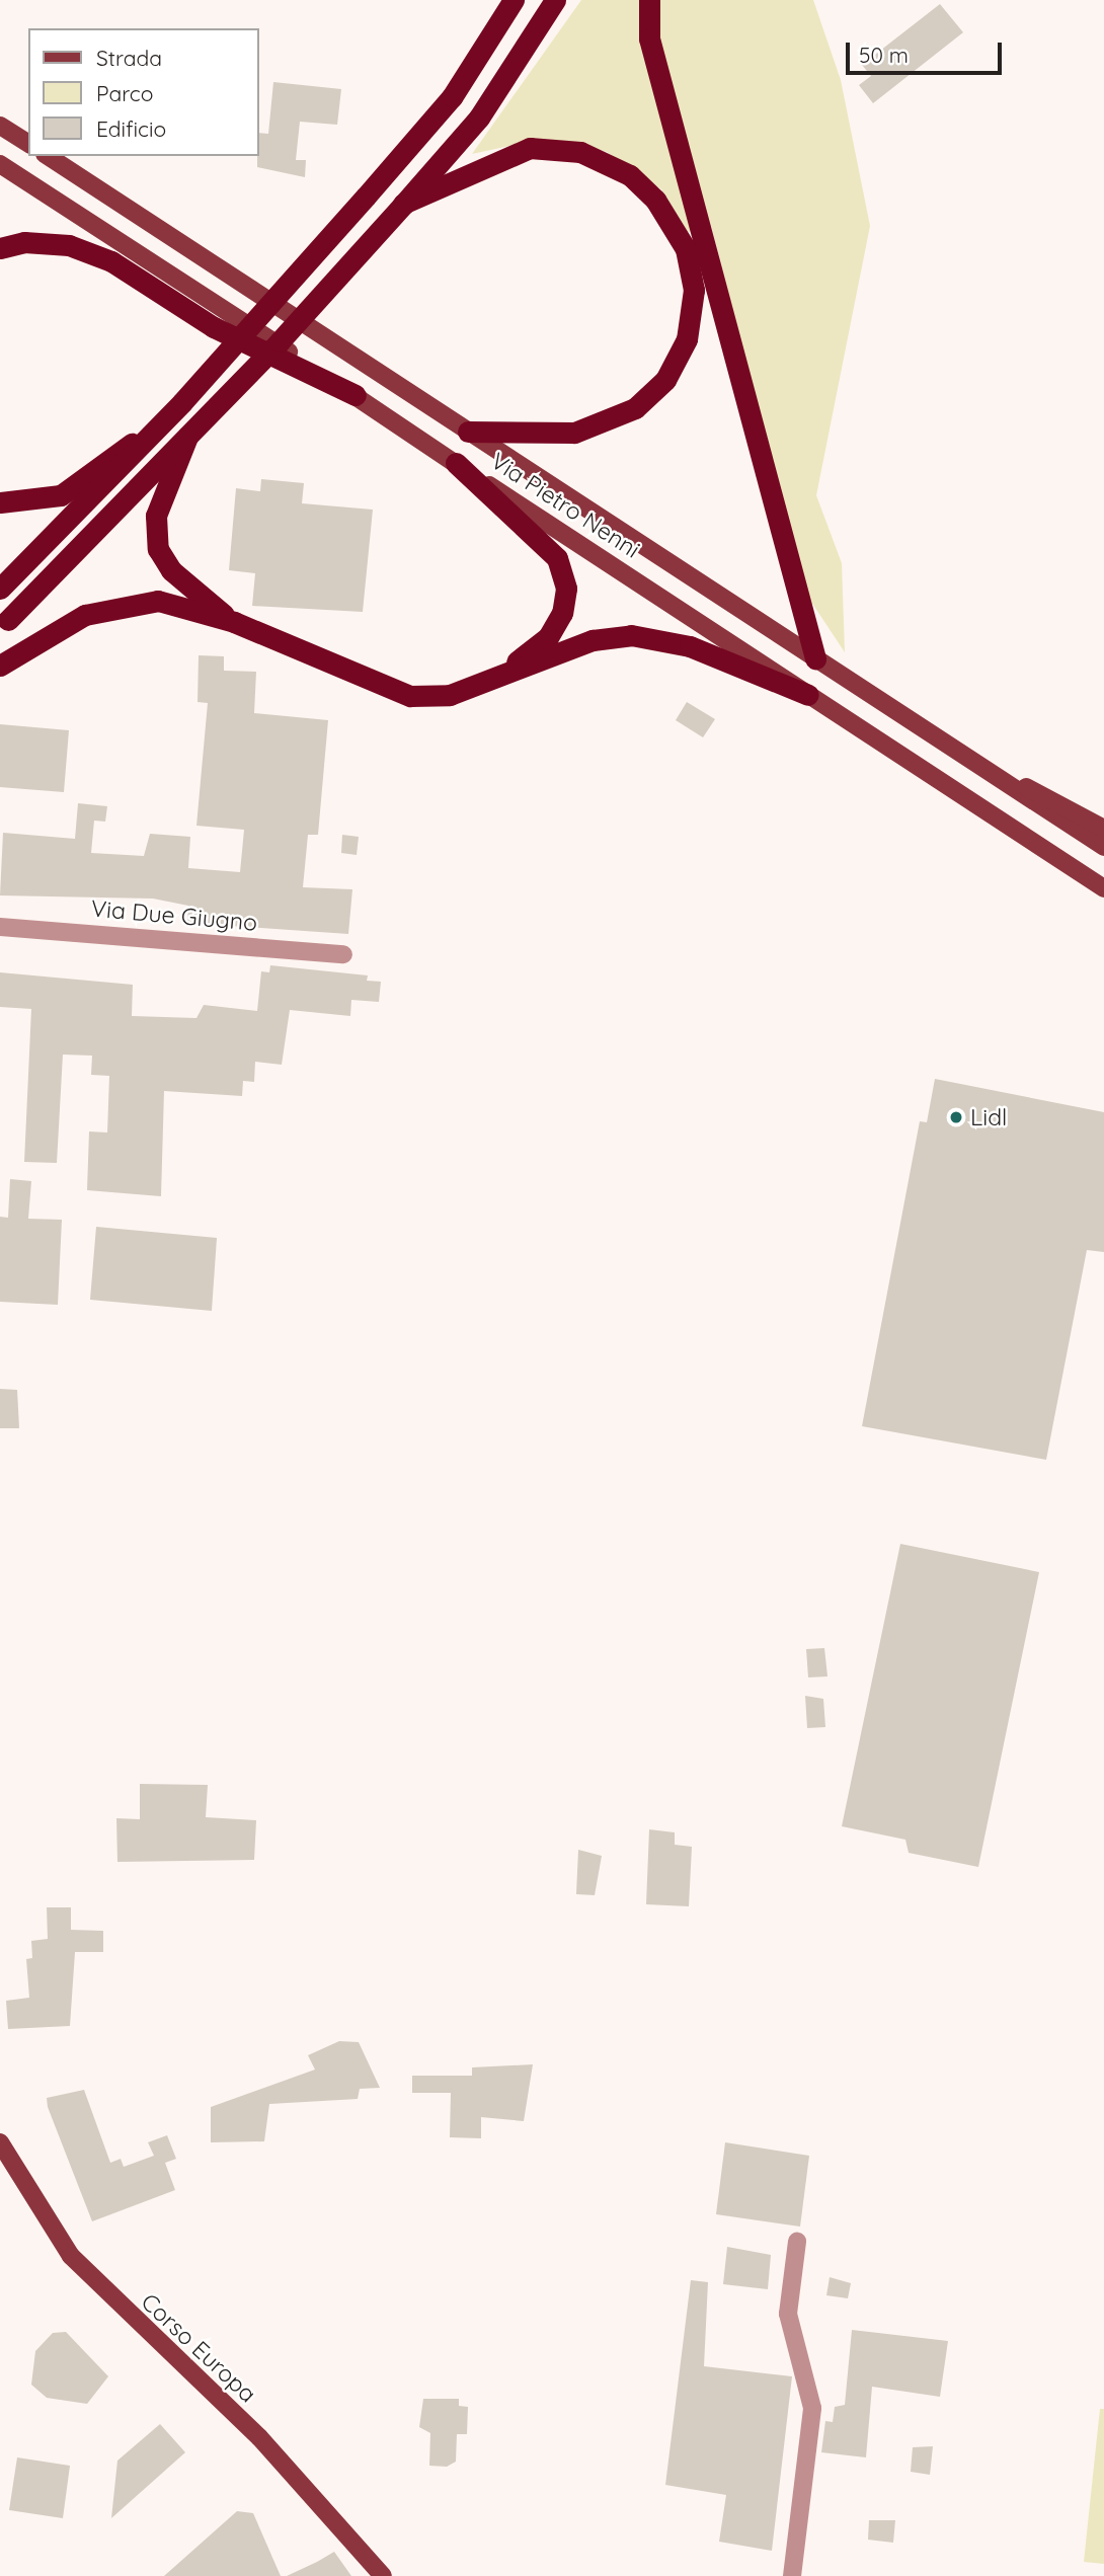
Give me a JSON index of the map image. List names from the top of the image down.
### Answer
{
  "streets": {
    "main road": ["Via Pietro Nenni", "Corso Europa"],
    "street": ["Via Due Giugno"]
  },
  "places": ["Lidl"],
  "legend": ["Strada", "Parco", "Edificio"],
  "scale_bar": "50 m"
}
